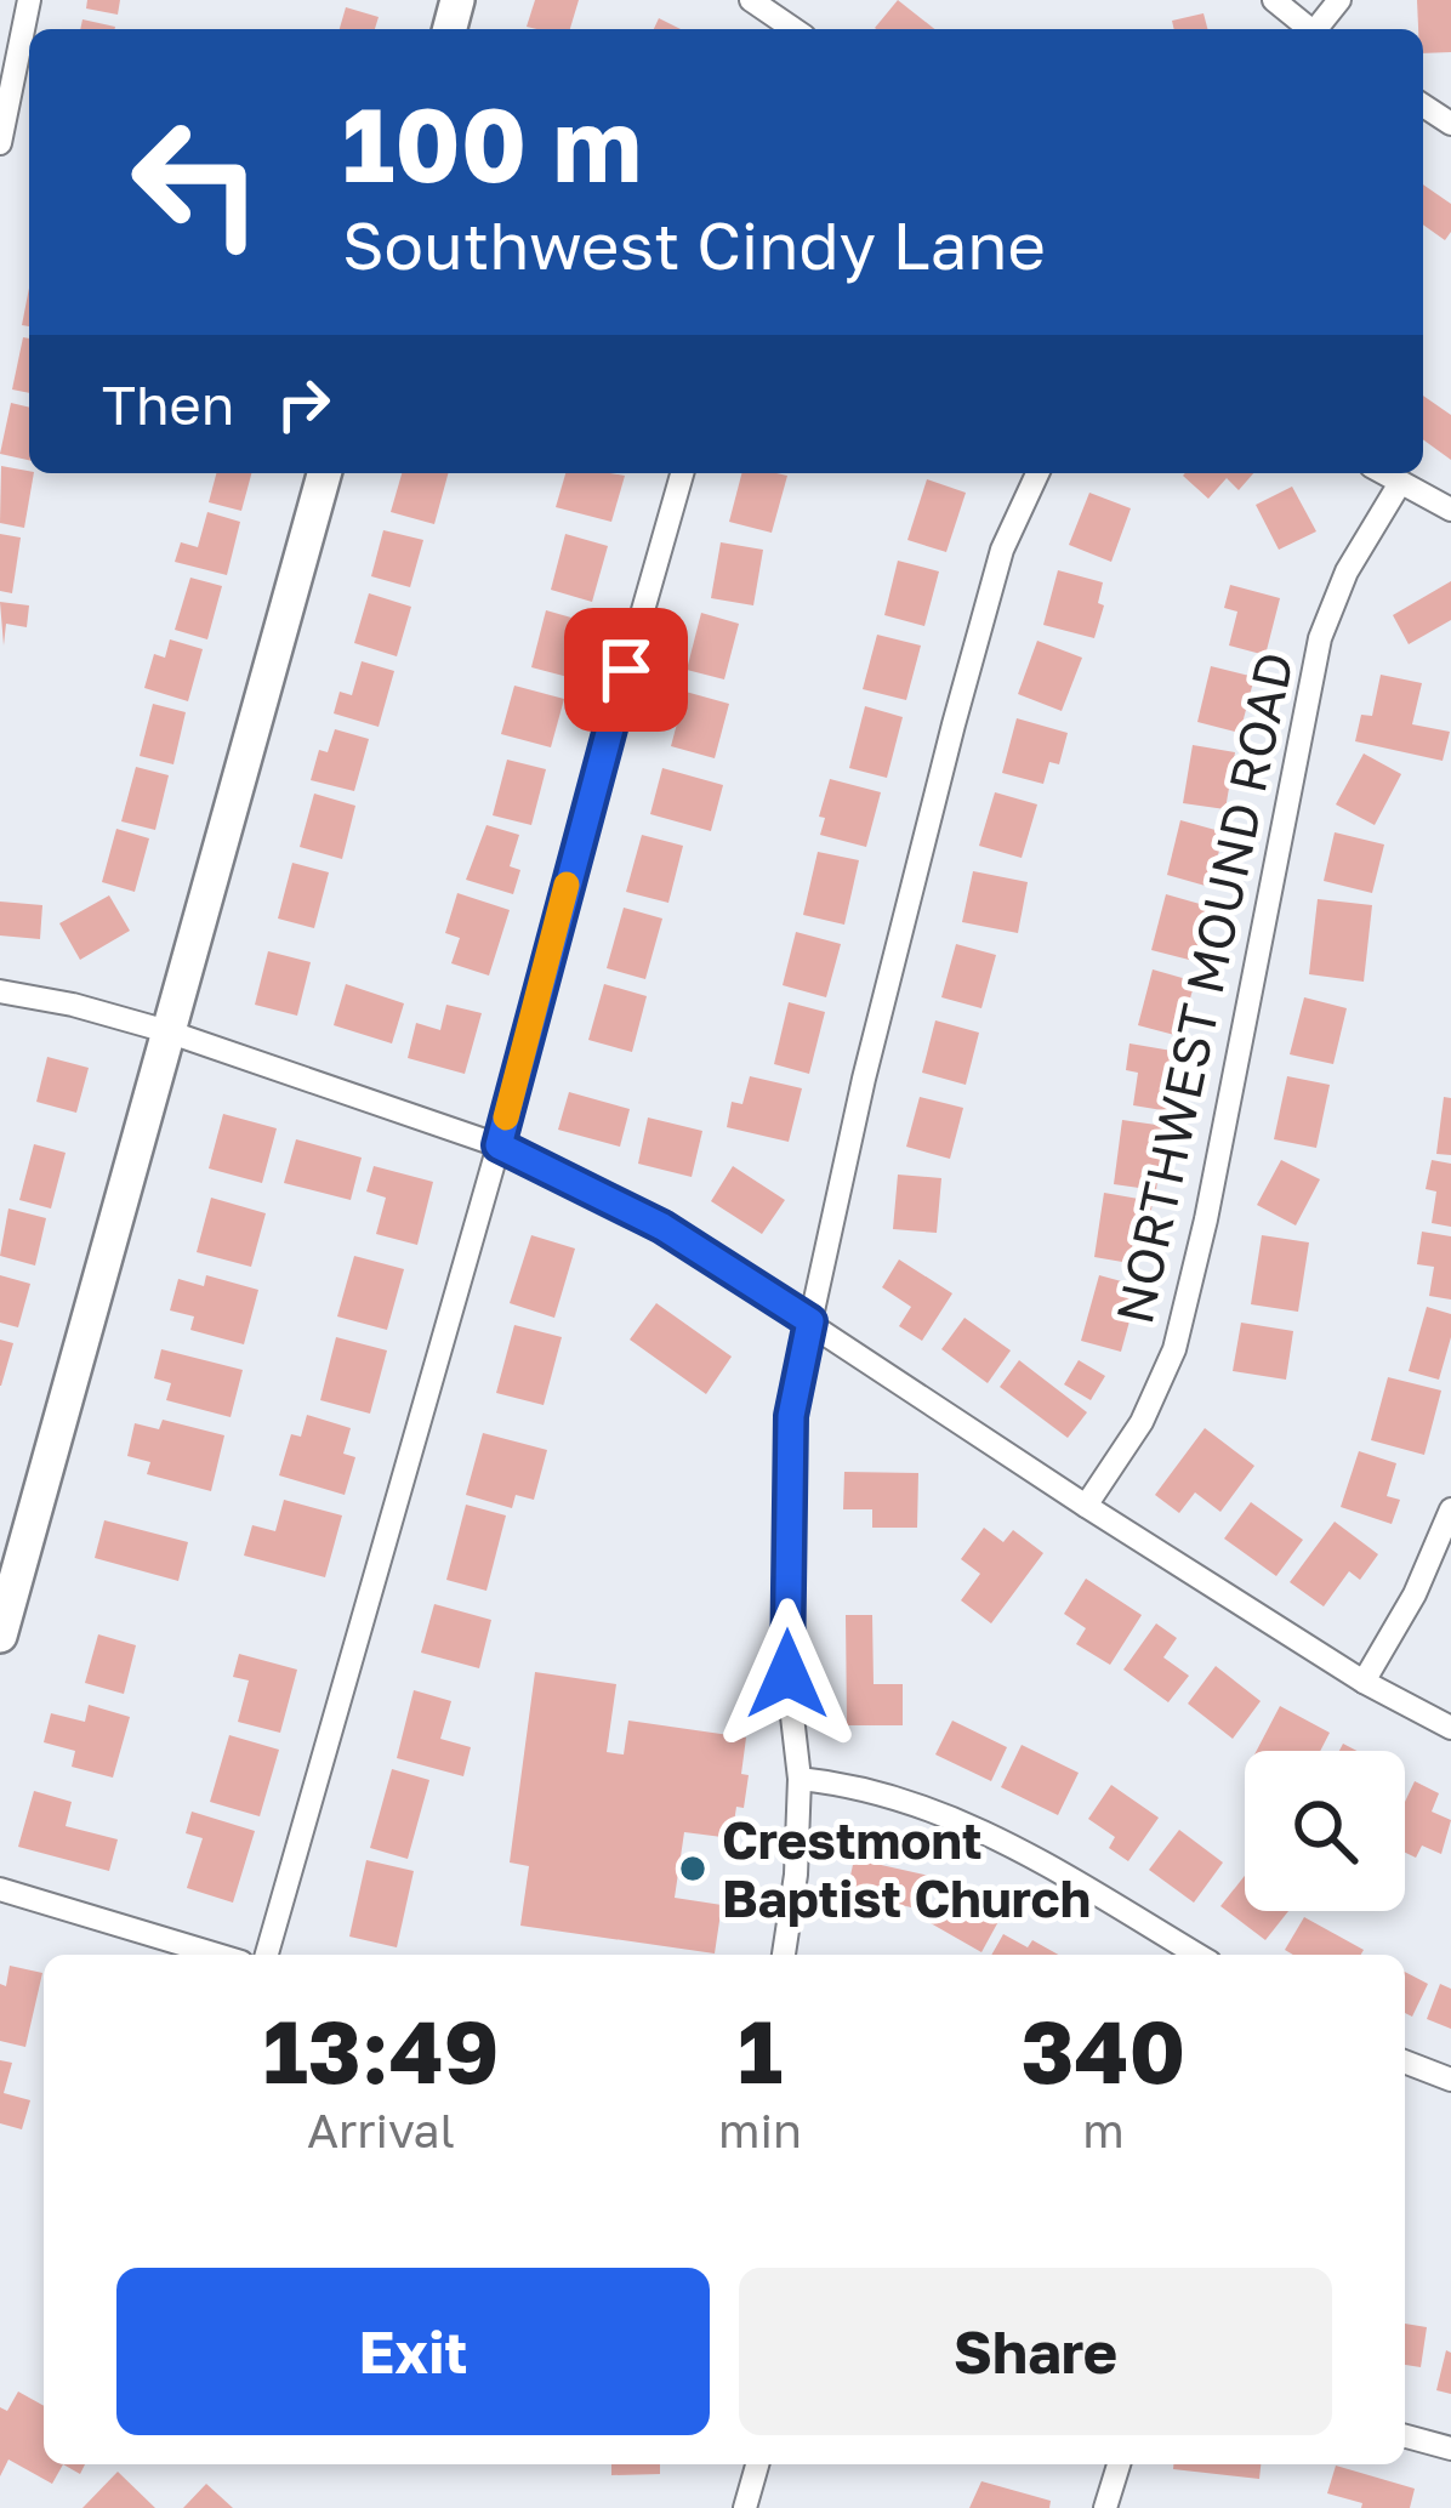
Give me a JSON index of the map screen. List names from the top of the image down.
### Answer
{
  "streets": {
    "street": ["NORTHWEST MOUND ROAD"]
  },
  "places": ["Crestmont Baptist Church"],
  "page": {
    "turn": ["100 m", "Southwest Cindy Lane"],
    "then": "Then",
    "eta": [
      "13:49",
      "Arrival",
      "1",
      "min",
      "340",
      "m"
    ],
    "buttons": ["Exit", "Share"]
  }
}
